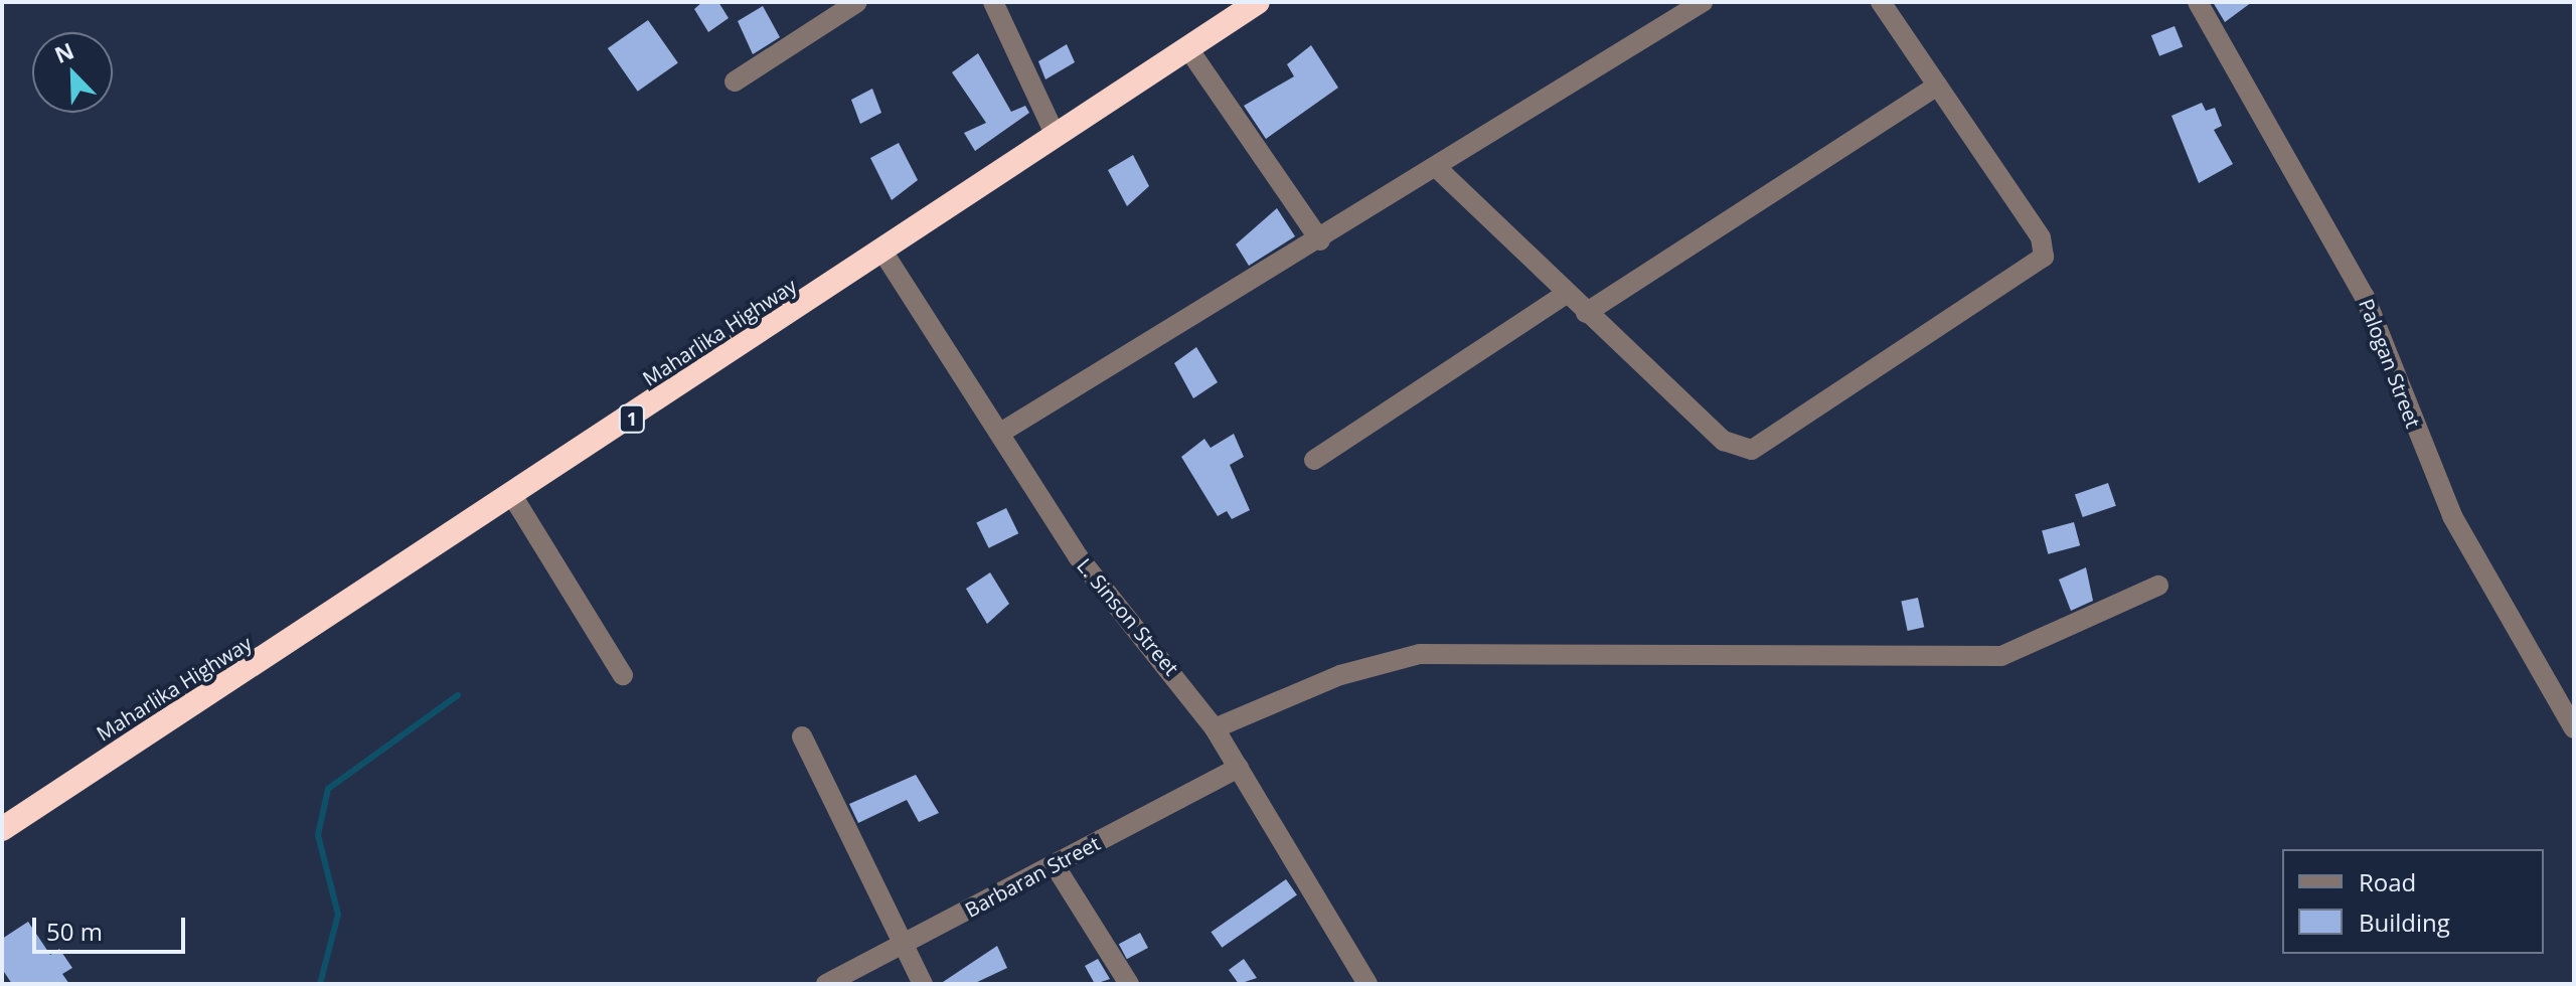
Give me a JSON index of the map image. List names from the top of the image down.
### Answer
{
  "streets": {
    "highway": ["Maharlika Highway", "1"],
    "street": ["Palogan Street", "L. Sinson Street", "Barbaran Street"]
  },
  "crossings": [
    ["Maharlika Highway", "L. Sinson Street"],
    ["L. Sinson Street", "Barbaran Street"]
  ],
  "legend": ["Road", "Building"],
  "scale_bar": "50 m",
  "north": "top left"
}
